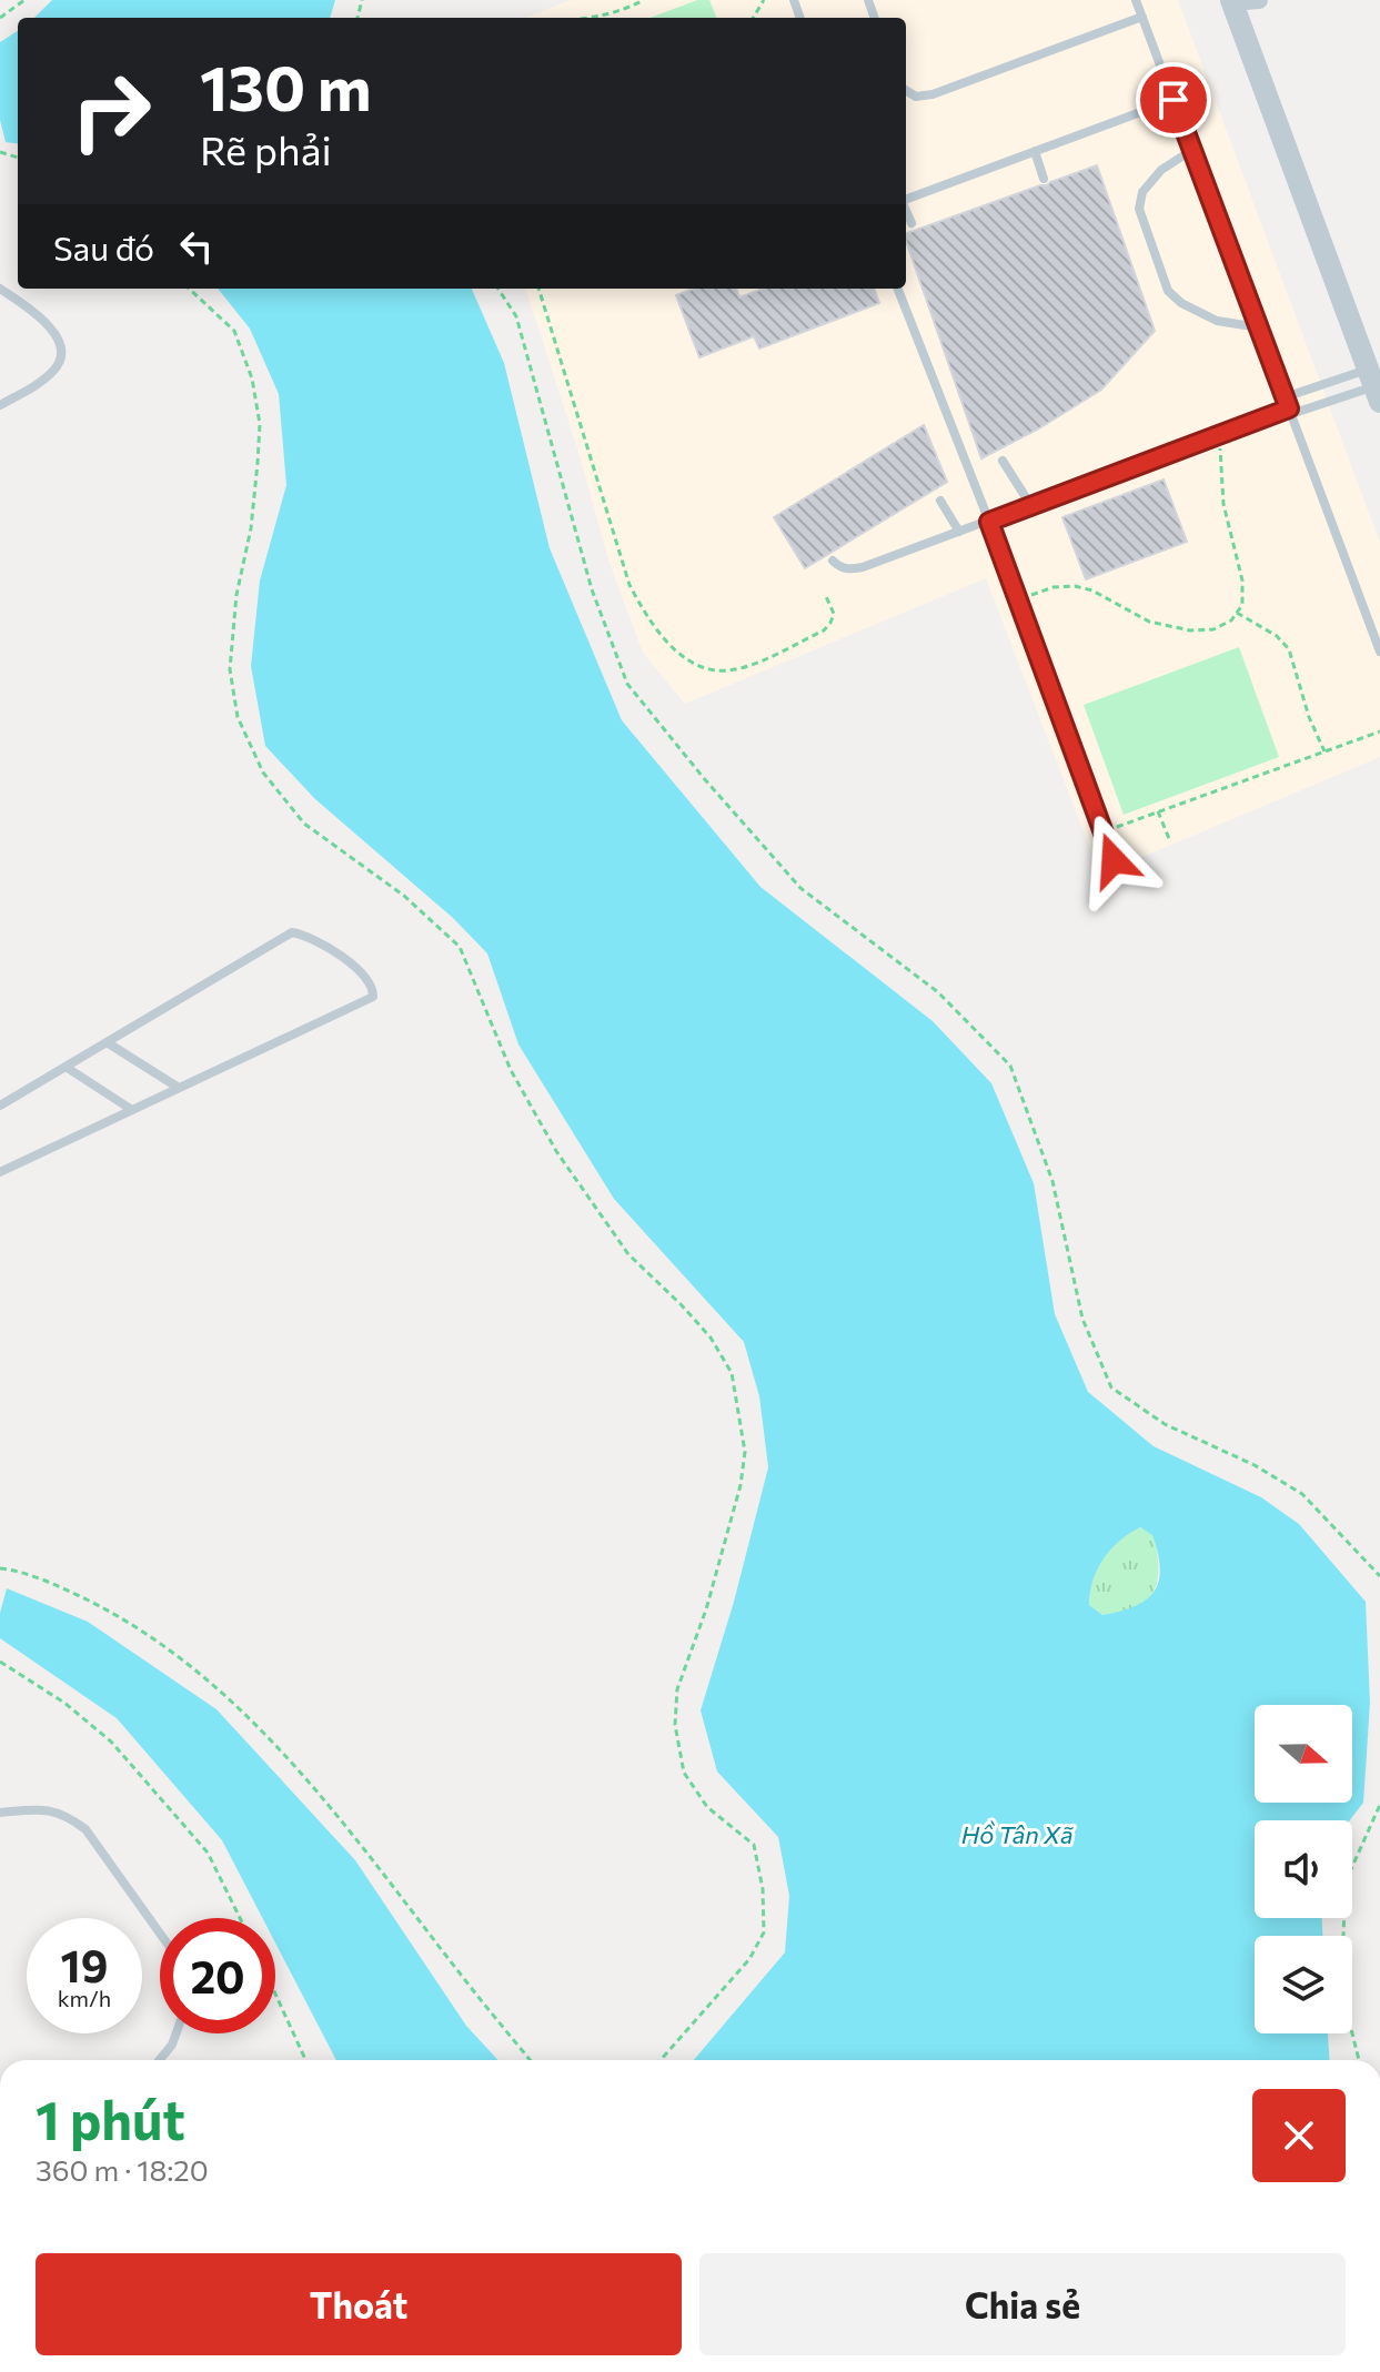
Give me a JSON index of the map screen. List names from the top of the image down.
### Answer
{
  "water": ["Hồ Tân Xã"],
  "north": "right",
  "page": {
    "turn": ["130 m", "Rẽ phải"],
    "then": "Sau đó",
    "speed": "19 km/h",
    "limit": "20",
    "heading": ["1 phút", "360 m · 18:20"],
    "buttons": ["Thoát", "Chia sẻ"]
  }
}
